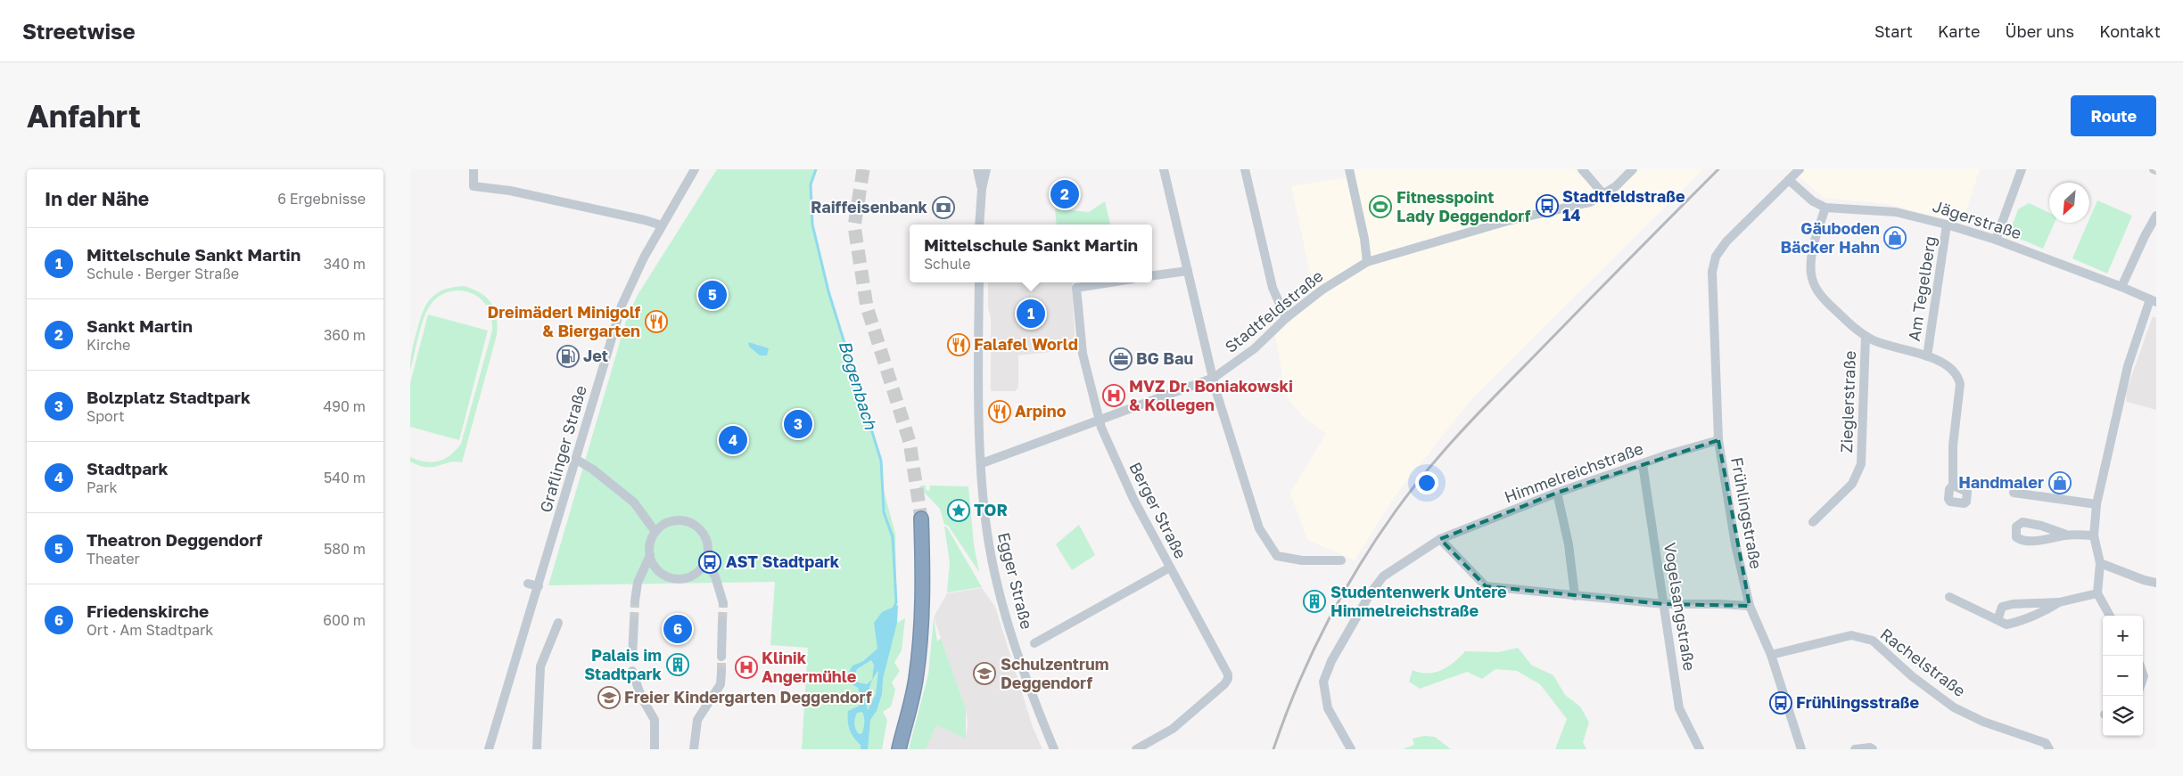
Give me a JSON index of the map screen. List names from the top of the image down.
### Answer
{
  "streets": {
    "street": [
      "Jägerstraße",
      "Am Tegelberg",
      "Stadtfeldstraße",
      "Zieglerstraße",
      "Graflinger Straße",
      "Himmelreichstraße",
      "Berger Straße",
      "Frühlingstraße",
      "Egger Straße",
      "Vogelsangstraße",
      "Rachelstraße"
    ]
  },
  "crossings": [
    ["Jägerstraße", "Am Tegelberg"],
    ["Jägerstraße", "Zieglerstraße"],
    ["Am Tegelberg", "Zieglerstraße"],
    ["Stadtfeldstraße", "Berger Straße"],
    ["Stadtfeldstraße", "Egger Straße"],
    ["Himmelreichstraße", "Frühlingstraße"],
    ["Himmelreichstraße", "Vogelsangstraße"],
    ["Frühlingstraße", "Rachelstraße"]
  ],
  "water": ["Bogenbach"],
  "places": {
    "bus stop": ["Stadtfeldstraße 14", "AST Stadtpark", "Frühlingsstraße"],
    "sports": ["Fitnesspoint Lady Deggendorf"],
    "bank": ["Raiffeisenbank"],
    "shop": ["Gäuboden Bäcker Hahn", "Handmaler"],
    "restaurant": ["Dreimäderl Minigolf & Biergarten", "Falafel World", "Arpino"],
    "fuel station": ["Jet"],
    "office": ["BG Bau"],
    "hospital": ["MVZ Dr. Boniakowski & Kollegen", "Klinik Angermühle"],
    "place": ["TOR"],
    "building": ["Studentenwerk Untere Himmelreichstraße", "Palais im Stadtpark"],
    "school or university": ["Schulzentrum Deggendorf", "Freier Kindergarten Deggendorf"]
  },
  "north": "bottom left",
  "page": {
    "header": "Streetwise",
    "nav": [
      "Start",
      "Karte",
      "Über uns",
      "Kontakt"
    ],
    "buttons": "Route",
    "title": "Anfahrt",
    "heading": ["In der Nähe", "6 Ergebnisse"],
    "pins": [
      "2",
      "5",
      "1",
      "3",
      "4",
      "6"
    ],
    "popup": ["Mittelschule Sankt Martin", "Schule"],
    "list": [
      {
        "mark": "1",
        "name": "Mittelschule Sankt Martin",
        "note": "Schule · Berger Straße",
        "value": "340 m"
      },
      {
        "mark": "2",
        "name": "Sankt Martin",
        "note": "Kirche",
        "value": "360 m"
      },
      {
        "mark": "3",
        "name": "Bolzplatz Stadtpark",
        "note": "Sport",
        "value": "490 m"
      },
      {
        "mark": "4",
        "name": "Stadtpark",
        "note": "Park",
        "value": "540 m"
      },
      {
        "mark": "5",
        "name": "Theatron Deggendorf",
        "note": "Theater",
        "value": "580 m"
      },
      {
        "mark": "6",
        "name": "Friedenskirche",
        "note": "Ort · Am Stadtpark",
        "value": "600 m"
      }
    ],
    "map_buttons": ["+", "−"]
  }
}
